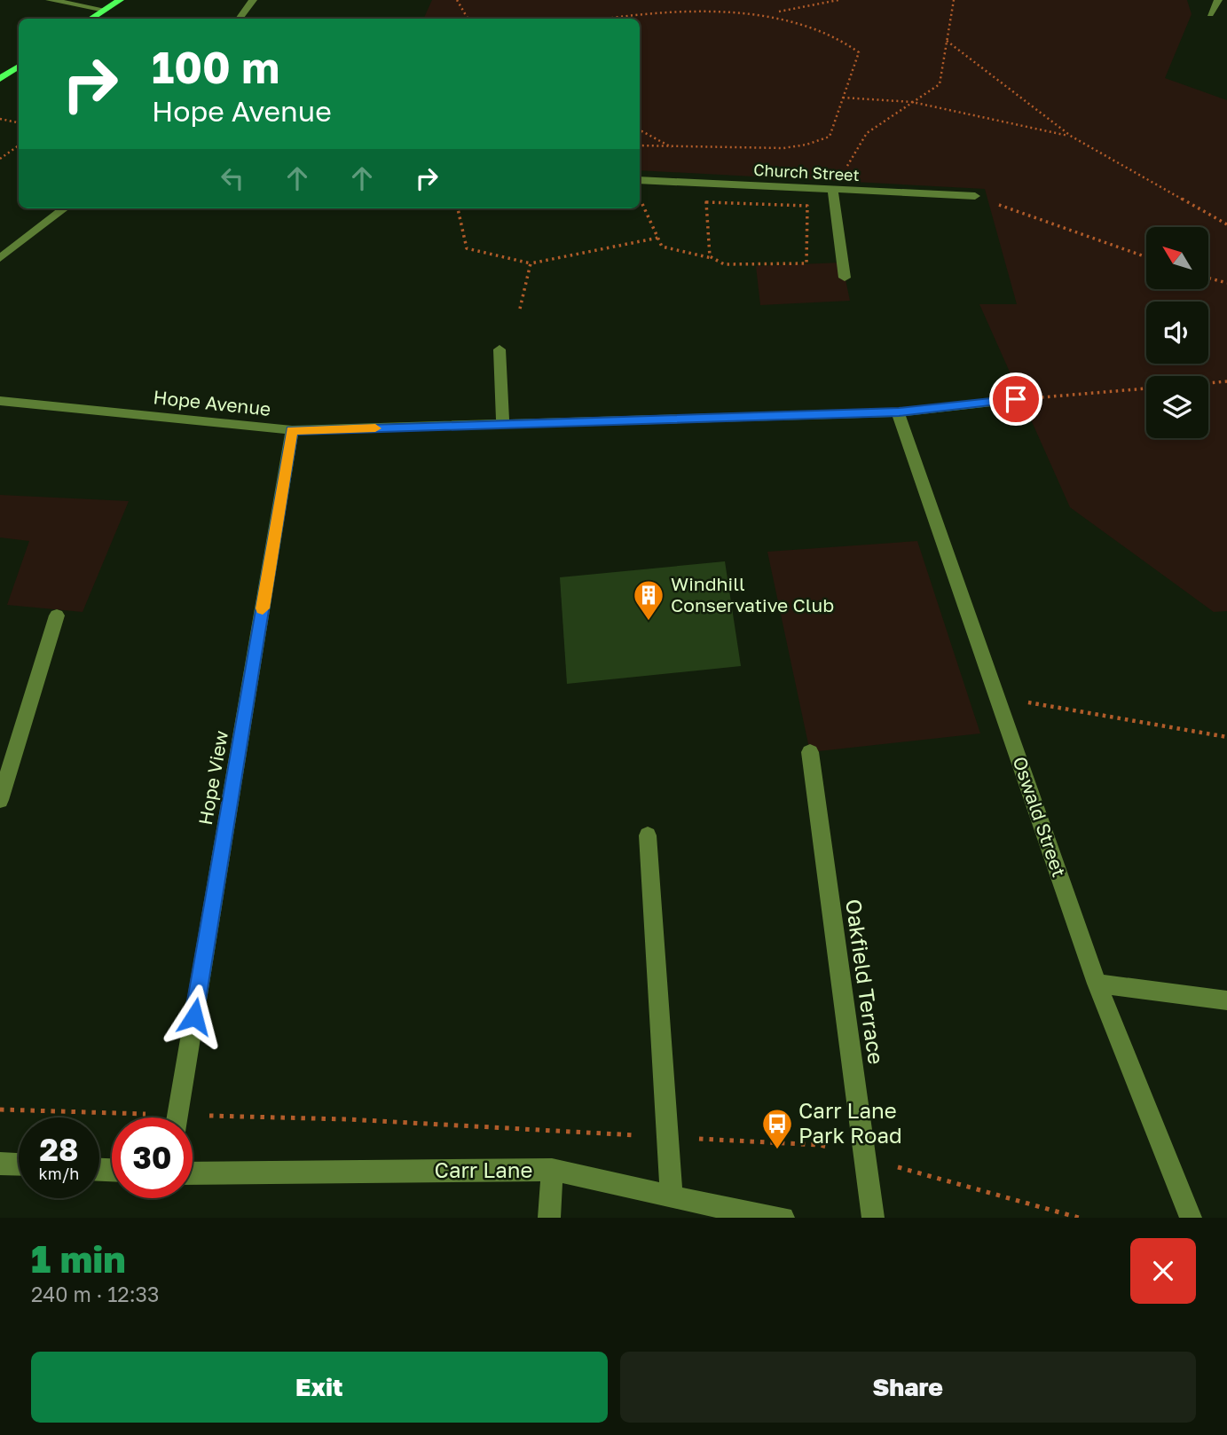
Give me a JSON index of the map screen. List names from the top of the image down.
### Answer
{
  "streets": {
    "street": [
      "Church Street",
      "Hope Avenue",
      "Hope View",
      "Oswald Street",
      "Oakfield Terrace",
      "Carr Lane"
    ]
  },
  "crossings": [
    ["Hope Avenue", "Hope View"],
    ["Hope Avenue", "Oswald Street"]
  ],
  "places": {
    "building": ["Windhill Conservative Club"],
    "bus stop": ["Carr Lane Park Road"]
  },
  "north": "top left",
  "page": {
    "turn": ["100 m", "Hope Avenue"],
    "speed": "28 km/h",
    "limit": "30",
    "heading": ["1 min", "240 m · 12:33"],
    "buttons": ["Exit", "Share"]
  }
}
